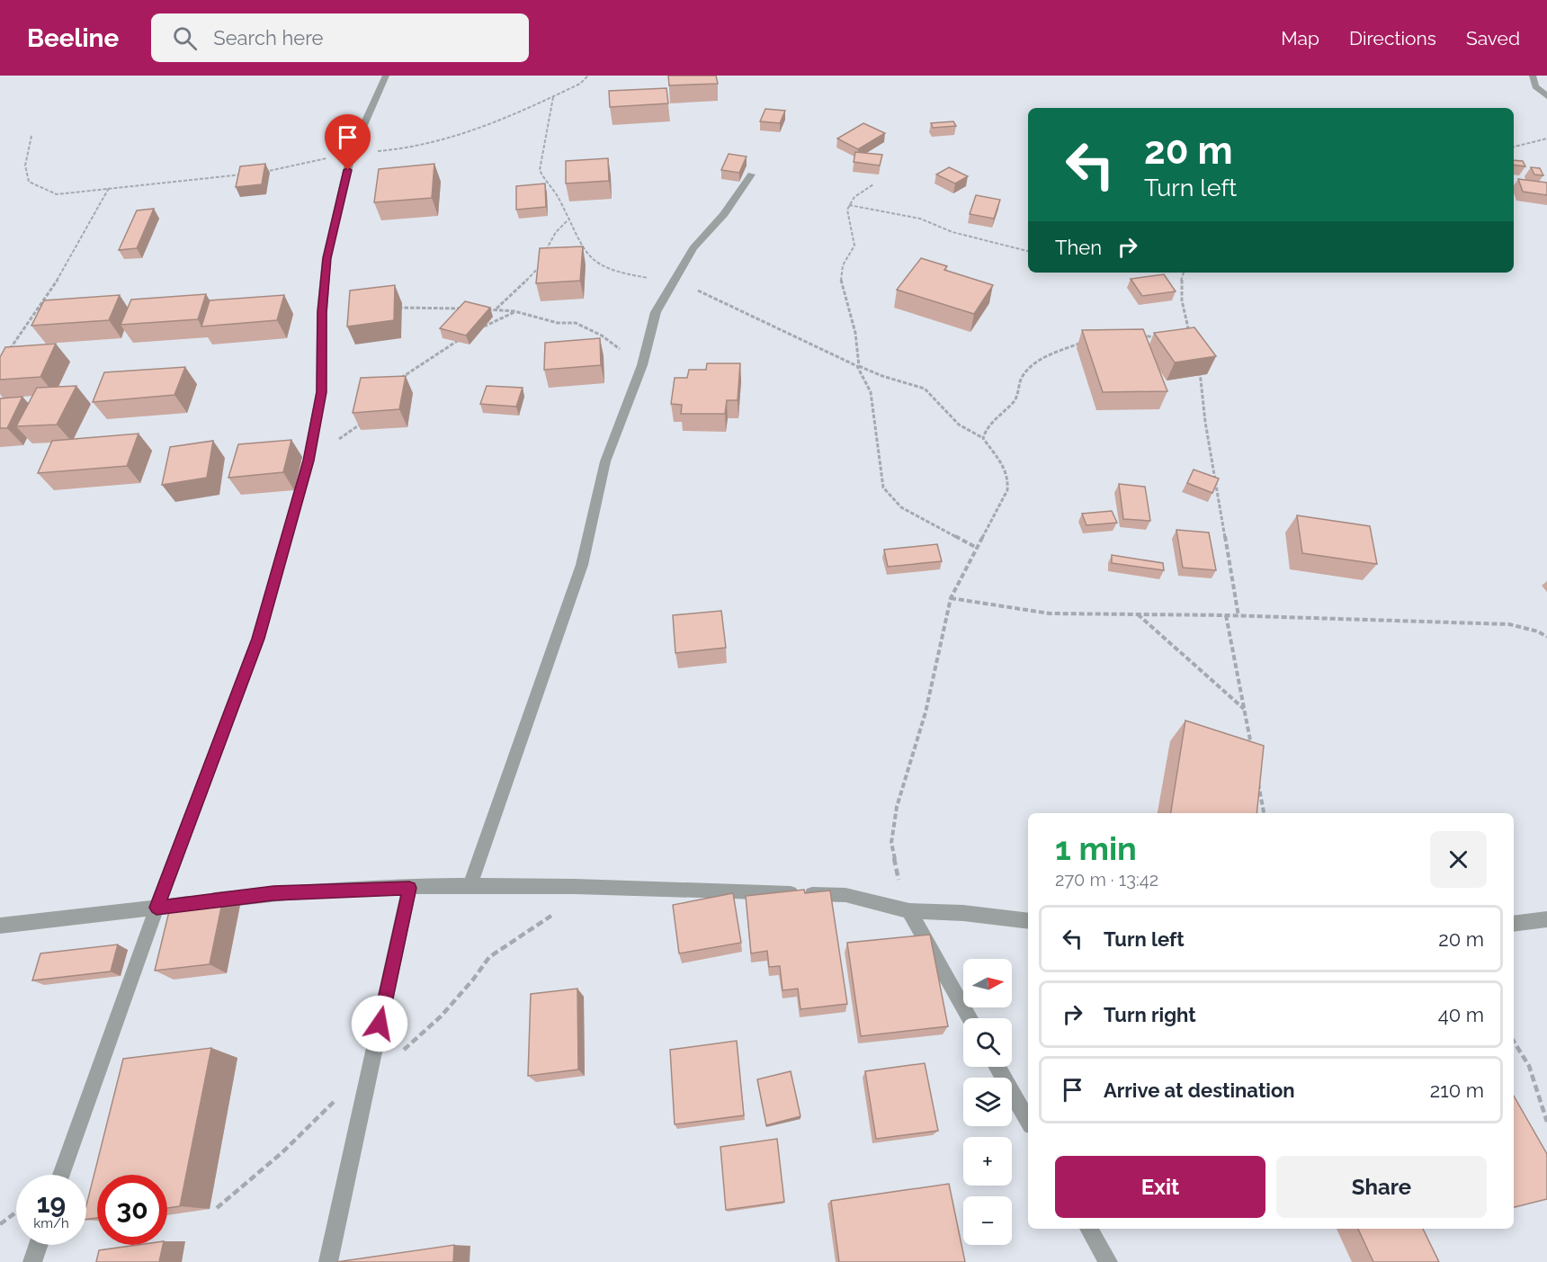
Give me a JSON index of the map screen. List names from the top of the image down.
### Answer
{
  "north": "right",
  "page": {
    "header": "Beeline",
    "search": "Search here",
    "nav": ["Map", "Directions", "Saved"],
    "turn": ["20 m", "Turn left"],
    "then": "Then",
    "heading": ["1 min", "270 m · 13:42"],
    "list": [
      {
        "name": "Turn left",
        "value": "20 m"
      },
      {
        "name": "Turn right",
        "value": "40 m"
      },
      {
        "name": "Arrive at destination",
        "value": "210 m"
      }
    ],
    "map_buttons": ["+", "−"],
    "buttons": ["Exit", "Share"],
    "speed": "19 km/h",
    "limit": "30"
  }
}
